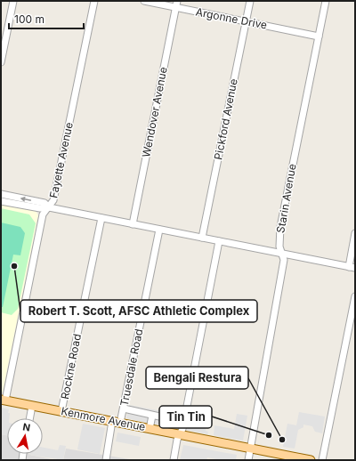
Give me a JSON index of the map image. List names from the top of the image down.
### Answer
{
  "streets": {
    "main road": ["Kenmore Avenue"],
    "street": [
      "Argonne Drive",
      "Wendover Avenue",
      "Pickford Avenue",
      "Fayette Avenue",
      "Starin Avenue",
      "Rockne Road",
      "Truesdale Road"
    ]
  },
  "crossings": [
    ["Argonne Drive", "Wendover Avenue"],
    ["Argonne Drive", "Pickford Avenue"],
    ["Argonne Drive", "Starin Avenue"],
    ["Fayette Avenue", "Kenmore Avenue"],
    ["Starin Avenue", "Kenmore Avenue"],
    ["Rockne Road", "Kenmore Avenue"],
    ["Truesdale Road", "Kenmore Avenue"]
  ],
  "places": ["Robert T. Scott, AFSC Athletic Complex", "Tin Tin", "Bengali Restura"],
  "scale_bar": "100 m",
  "north": "top"
}
